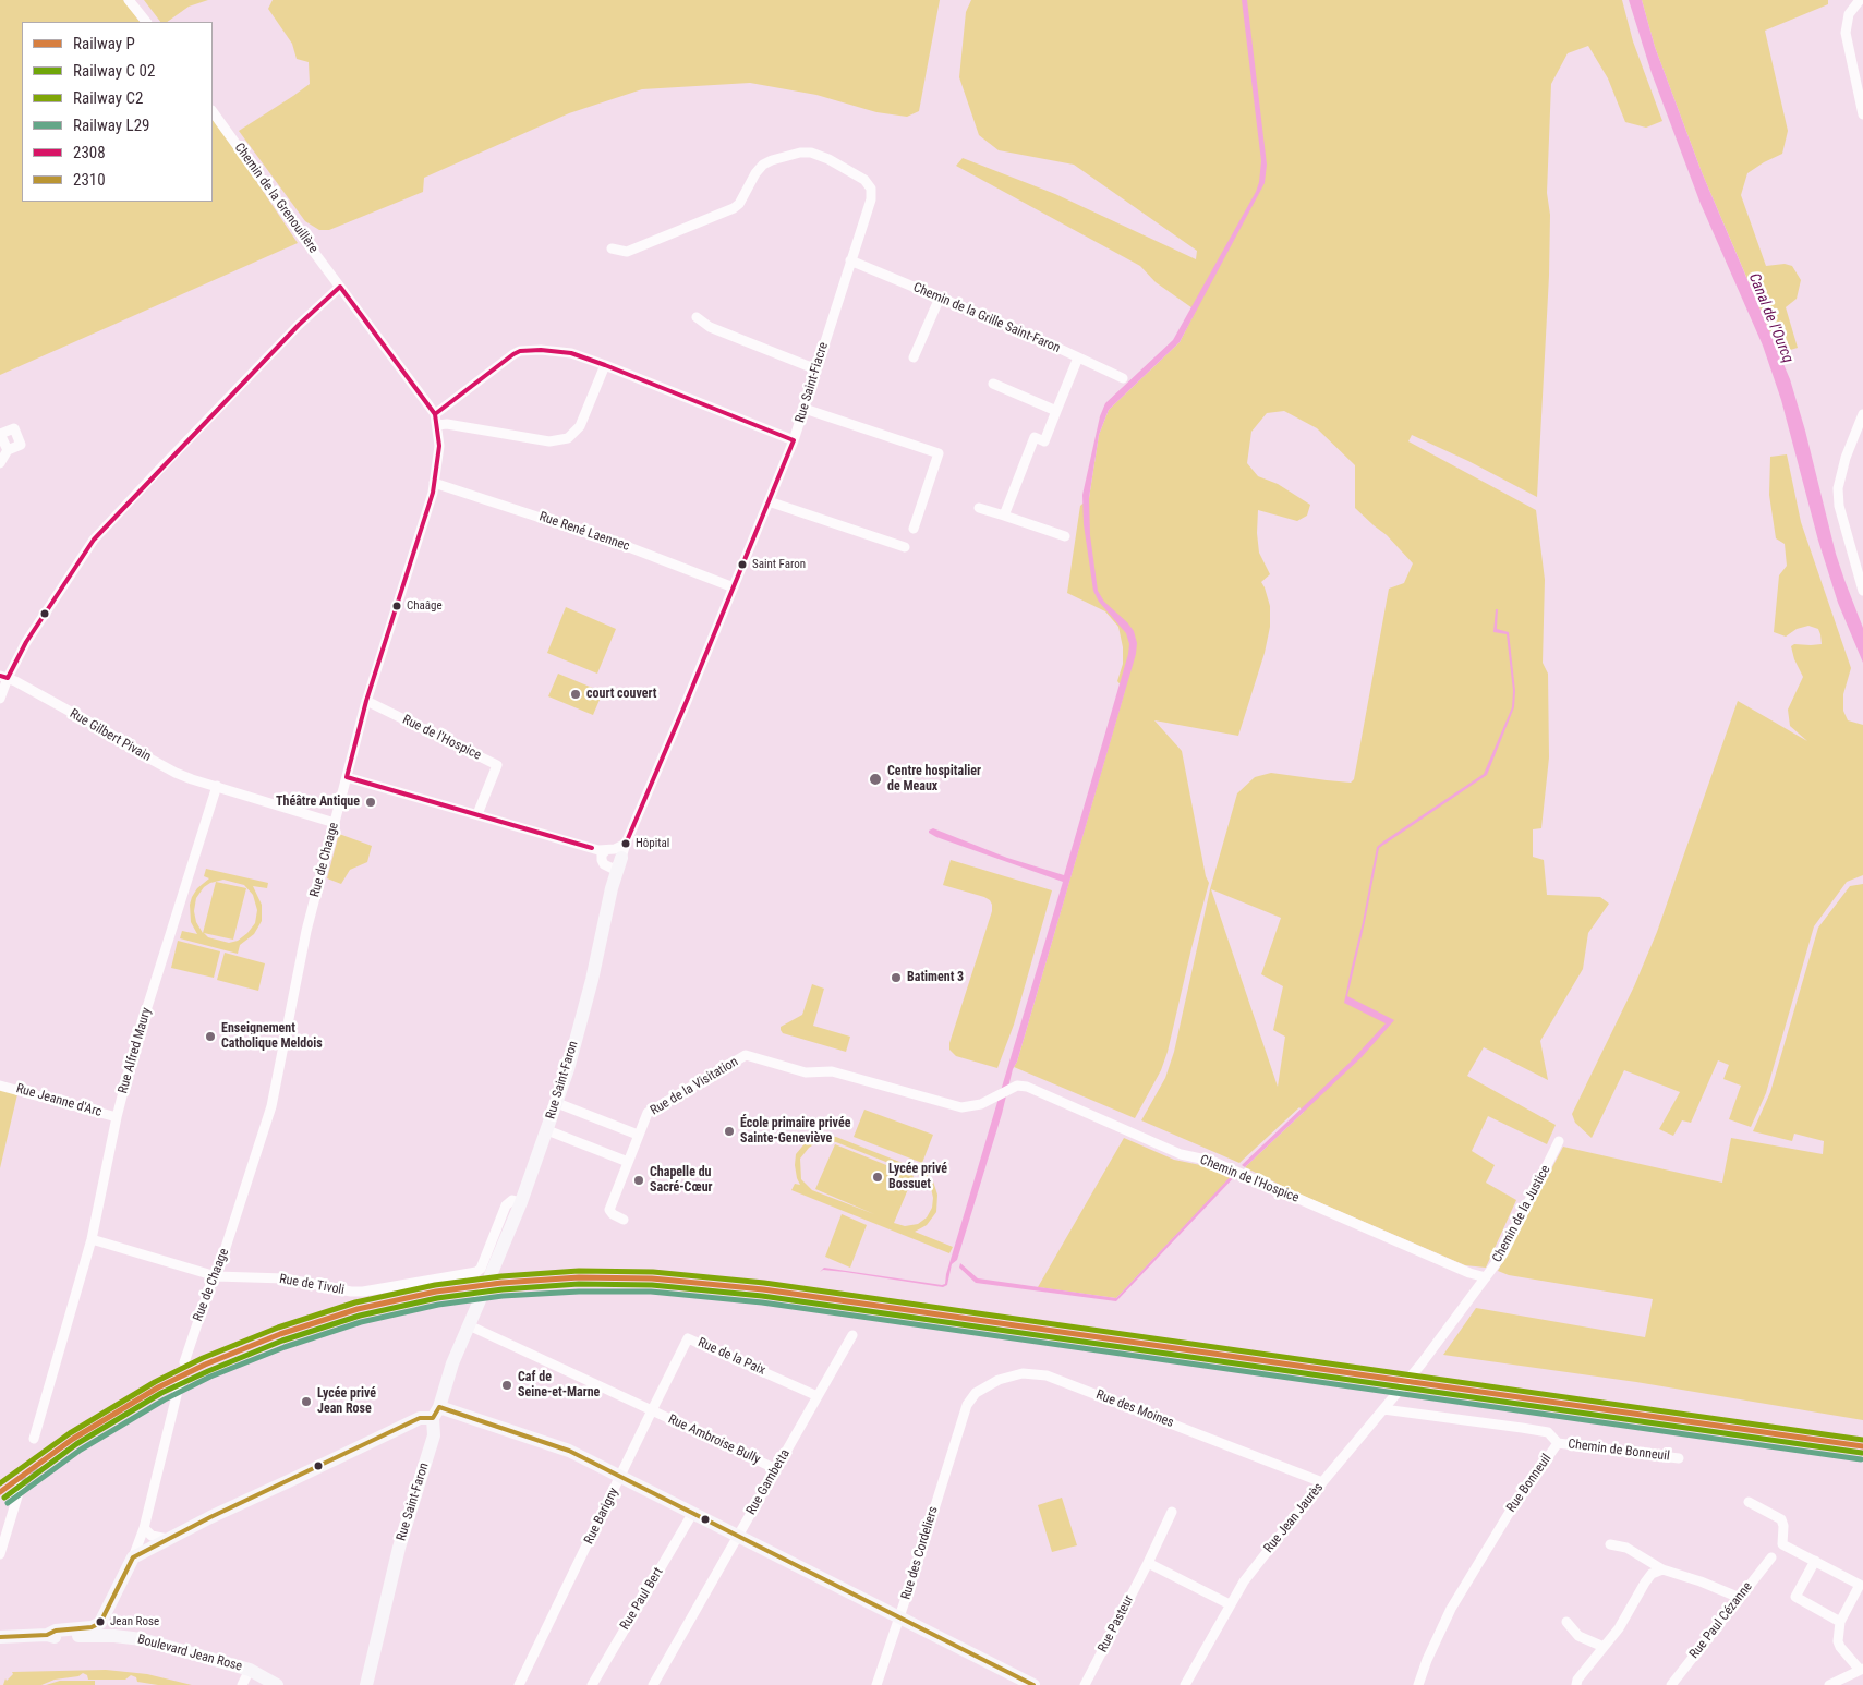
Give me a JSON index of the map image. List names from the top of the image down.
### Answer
{
  "streets": {
    "street": [
      "Chemin de la Grenouillère",
      "Chemin de la Grille Saint-Faron",
      "Rue Saint-Fiacre",
      "Rue René Laennec",
      "Rue Gilbert Pivain",
      "Rue de l'Hospice",
      "Rue de Chaage",
      "Rue Alfred Maury",
      "Rue Saint-Faron",
      "Rue de la Visitation",
      "Rue Jeanne d'Arc",
      "Chemin de l'Hospice",
      "Chemin de la Justice",
      "Rue de Tivoli",
      "Rue de la Paix",
      "Rue des Moines",
      "Rue Ambroise Bully",
      "Chemin de Bonneuil",
      "Rue Gambetta",
      "Rue Bonneuil",
      "Rue Barigny",
      "Rue Jean Jaurès",
      "Rue des Cordeliers",
      "Rue Paul Bert",
      "Rue Paul Cézanne",
      "Rue Pasteur",
      "Boulevard Jean Rose"
    ]
  },
  "crossings": [
    ["Chemin de la Grenouillère", "Rue de Chaage"],
    ["Chemin de la Grille Saint-Faron", "Rue Saint-Fiacre"],
    ["Rue Saint-Fiacre", "Rue René Laennec"],
    ["Rue Saint-Fiacre", "Rue Saint-Faron"],
    ["Rue René Laennec", "Rue de Chaage"],
    ["Rue Gilbert Pivain", "Rue Alfred Maury"],
    ["Rue de l'Hospice", "Rue de Chaage"],
    ["Rue de Chaage", "Rue de Tivoli"],
    ["Rue Alfred Maury", "Rue Jeanne d'Arc"],
    ["Rue Alfred Maury", "Rue de Tivoli"],
    ["Rue Saint-Faron", "Rue de Tivoli"],
    ["Rue de la Visitation", "Chemin de l'Hospice"],
    ["Chemin de l'Hospice", "Chemin de la Justice"],
    ["Chemin de la Justice", "Rue Jean Jaurès"],
    ["Rue de la Paix", "Rue Ambroise Bully"],
    ["Rue de la Paix", "Rue Gambetta"],
    ["Rue de la Paix", "Rue Barigny"],
    ["Rue des Moines", "Rue Jean Jaurès"],
    ["Rue des Moines", "Rue des Cordeliers"],
    ["Rue Ambroise Bully", "Rue Gambetta"],
    ["Rue Ambroise Bully", "Rue Barigny"],
    ["Chemin de Bonneuil", "Rue Bonneuil"],
    ["Rue Bonneuil", "Rue Jean Jaurès"]
  ],
  "water": ["Canal de l'Ourcq"],
  "places": [
    "Saint Faron",
    "Chaâge",
    "court couvert",
    "Centre hospitalier de Meaux",
    "Théâtre Antique",
    "Hôpital",
    "Batiment 3",
    "Enseignement Catholique Meldois",
    "École primaire privée Sainte-Geneviève",
    "Lycée privé Bossuet",
    "Chapelle du Sacré-Cœur",
    "Caf de Seine-et-Marne",
    "Lycée privé Jean Rose",
    "Jean Rose"
  ],
  "lines": [
    "transit line 2308",
    "rail line C2",
    "rail line P",
    "rail line L29",
    "transit line 2310"
  ],
  "legend": [
    "Railway P",
    "Railway C 02",
    "Railway C2",
    "Railway L29",
    "2308",
    "2310"
  ]
}
